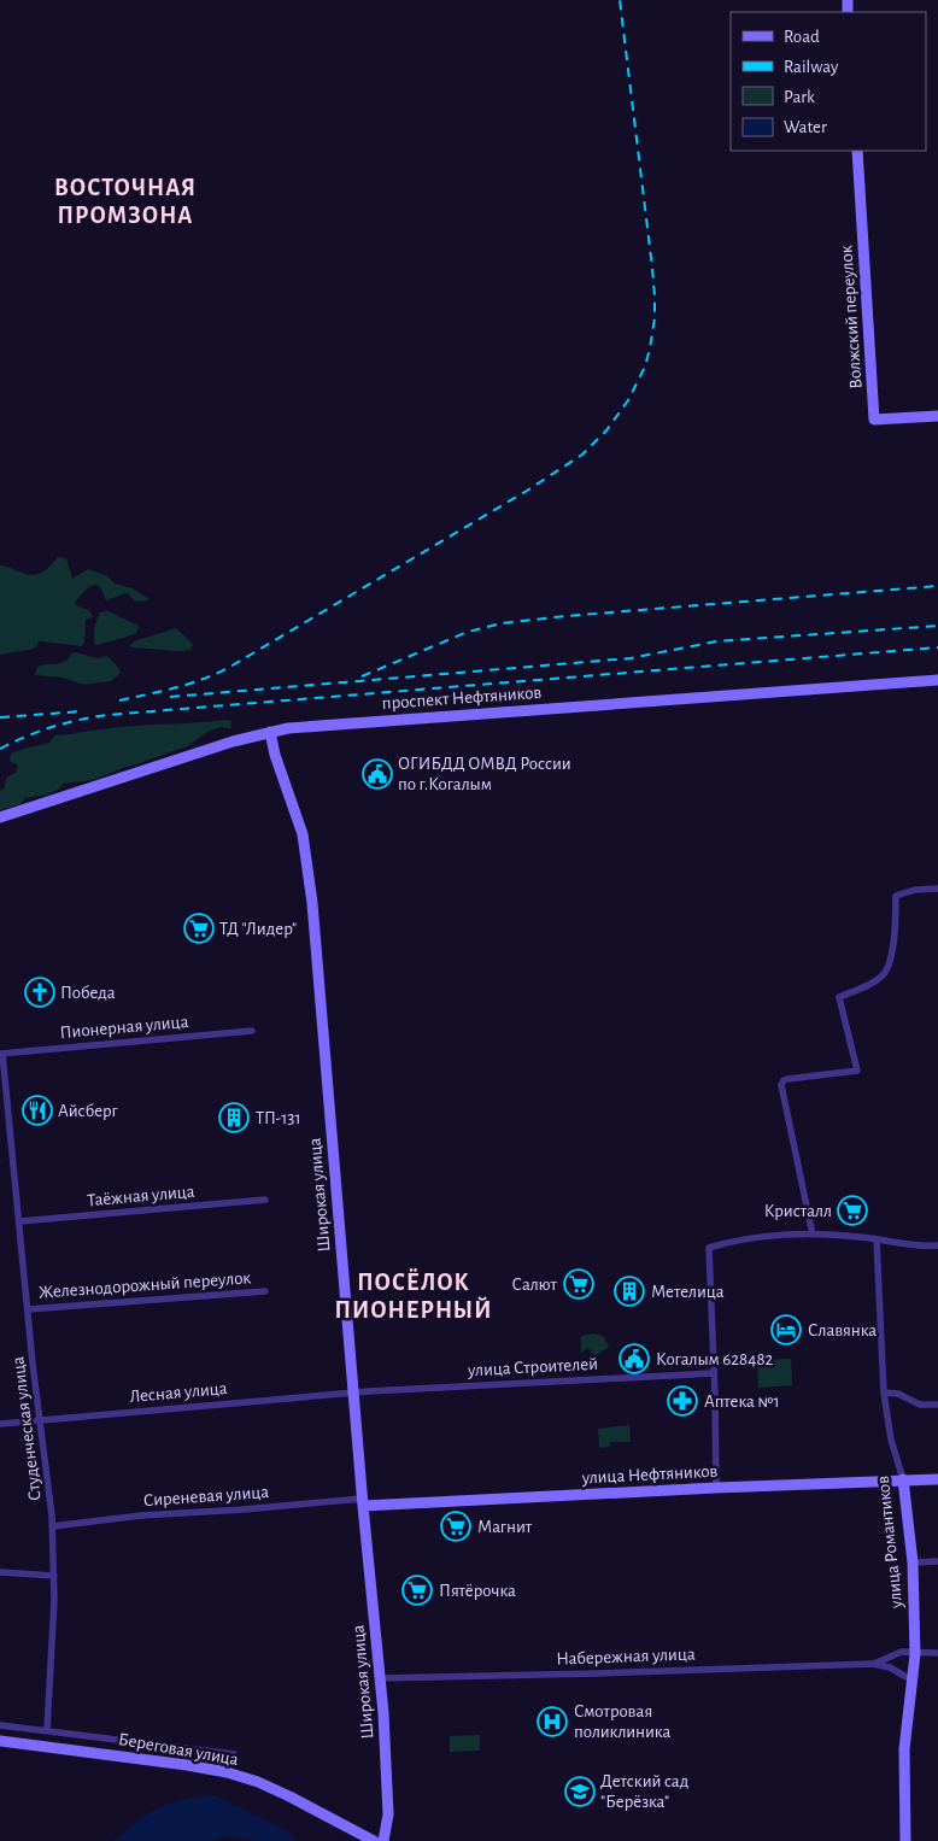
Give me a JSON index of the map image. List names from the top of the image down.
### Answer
{
  "streets": {
    "street": [
      "Волжский переулок",
      "проспект Нефтяников",
      "Пионерная улица",
      "Широкая улица",
      "Таёжная улица",
      "Железнодорожный переулок",
      "улица Строителей",
      "Лесная улица",
      "Студенческая улица",
      "улица Нефтяников",
      "Сиреневая улица",
      "улица Романтиков",
      "Набережная улица",
      "Береговая улица"
    ]
  },
  "crossings": [
    ["проспект Нефтяников", "Широкая улица"],
    ["Пионерная улица", "Студенческая улица"],
    ["Широкая улица", "улица Строителей"],
    ["Широкая улица", "Лесная улица"],
    ["Широкая улица", "улица Нефтяников"],
    ["Широкая улица", "Сиреневая улица"],
    ["Широкая улица", "Набережная улица"],
    ["Таёжная улица", "Студенческая улица"],
    ["Железнодорожный переулок", "Студенческая улица"],
    ["улица Строителей", "Лесная улица"],
    ["Лесная улица", "Студенческая улица"],
    ["Студенческая улица", "Сиреневая улица"],
    ["улица Нефтяников", "Сиреневая улица"],
    ["улица Нефтяников", "улица Романтиков"],
    ["улица Романтиков", "Набережная улица"]
  ],
  "districts": ["ВОСТОЧНАЯ ПРОМЗОНА", "ПОСЁЛОК ПИОНЕРНЫЙ"],
  "places": {
    "public building": ["ОГИБДД ОМВД России по г.Когалым", "Когалым 628482"],
    "supermarket": [
      "ТД \"Лидер\"",
      "Кристалл",
      "Салют",
      "Магнит",
      "Пятёрочка"
    ],
    "church": ["Победа"],
    "restaurant": ["Айсберг"],
    "building": ["ТП-131", "Метелица"],
    "hotel": ["Славянка"],
    "pharmacy": ["Аптека №1"],
    "hospital": ["Смотровая поликлиника"],
    "school or university": ["Детский сад \"Берёзка\""]
  },
  "legend": [
    "Road",
    "Railway",
    "Park",
    "Water"
  ]
}
